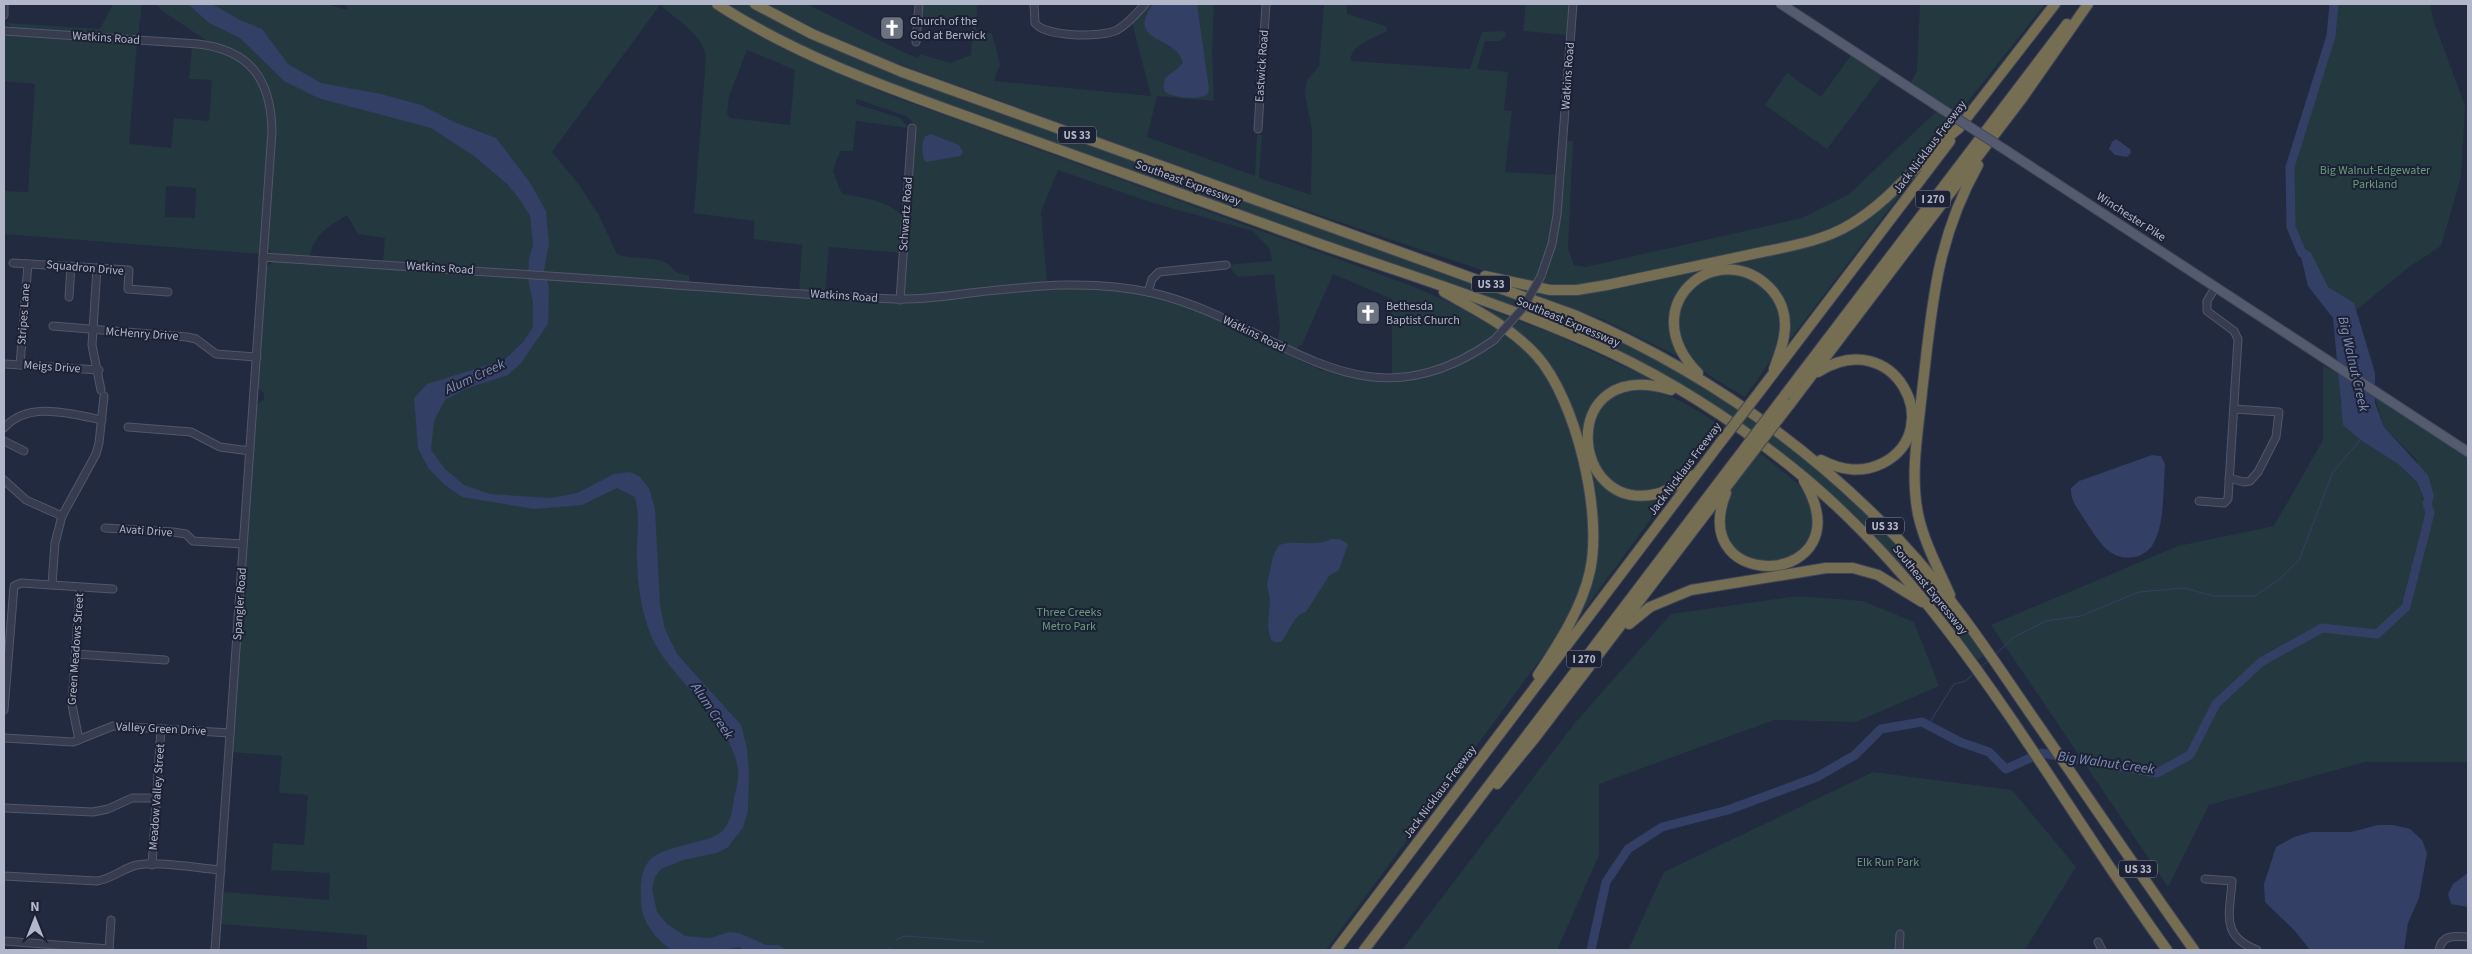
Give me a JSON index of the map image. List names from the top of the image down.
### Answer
{
  "streets": {
    "highway": [
      "US 33",
      "Jack Nicklaus Freeway",
      "Southeast Expressway",
      "I 270"
    ],
    "main road": ["Winchester Pike"],
    "street": [
      "Watkins Road",
      "Eastwick Road",
      "Schwartz Road",
      "Squadron Drive",
      "Stripes Lane",
      "McHenry Drive",
      "Meigs Drive",
      "Avati Drive",
      "Spangler Road",
      "Green Meadows Street",
      "Valley Green Drive",
      "Meadow Valley Street"
    ]
  },
  "crossings": [
    ["Watkins Road", "Schwartz Road"],
    ["Watkins Road", "Spangler Road"],
    ["Squadron Drive", "Stripes Lane"],
    ["Stripes Lane", "Meigs Drive"],
    ["McHenry Drive", "Spangler Road"],
    ["Avati Drive", "Spangler Road"],
    ["Spangler Road", "Valley Green Drive"],
    ["Green Meadows Street", "Valley Green Drive"],
    ["Valley Green Drive", "Meadow Valley Street"]
  ],
  "water": ["Big Walnut Creek", "Alum Creek"],
  "parks": ["Big Walnut-Edgewater Parkland", "Three Creeks Metro Park", "Elk Run Park"],
  "places": {
    "church": ["Church of the God at Berwick", "Bethesda Baptist Church"]
  },
  "north": "top"
}
